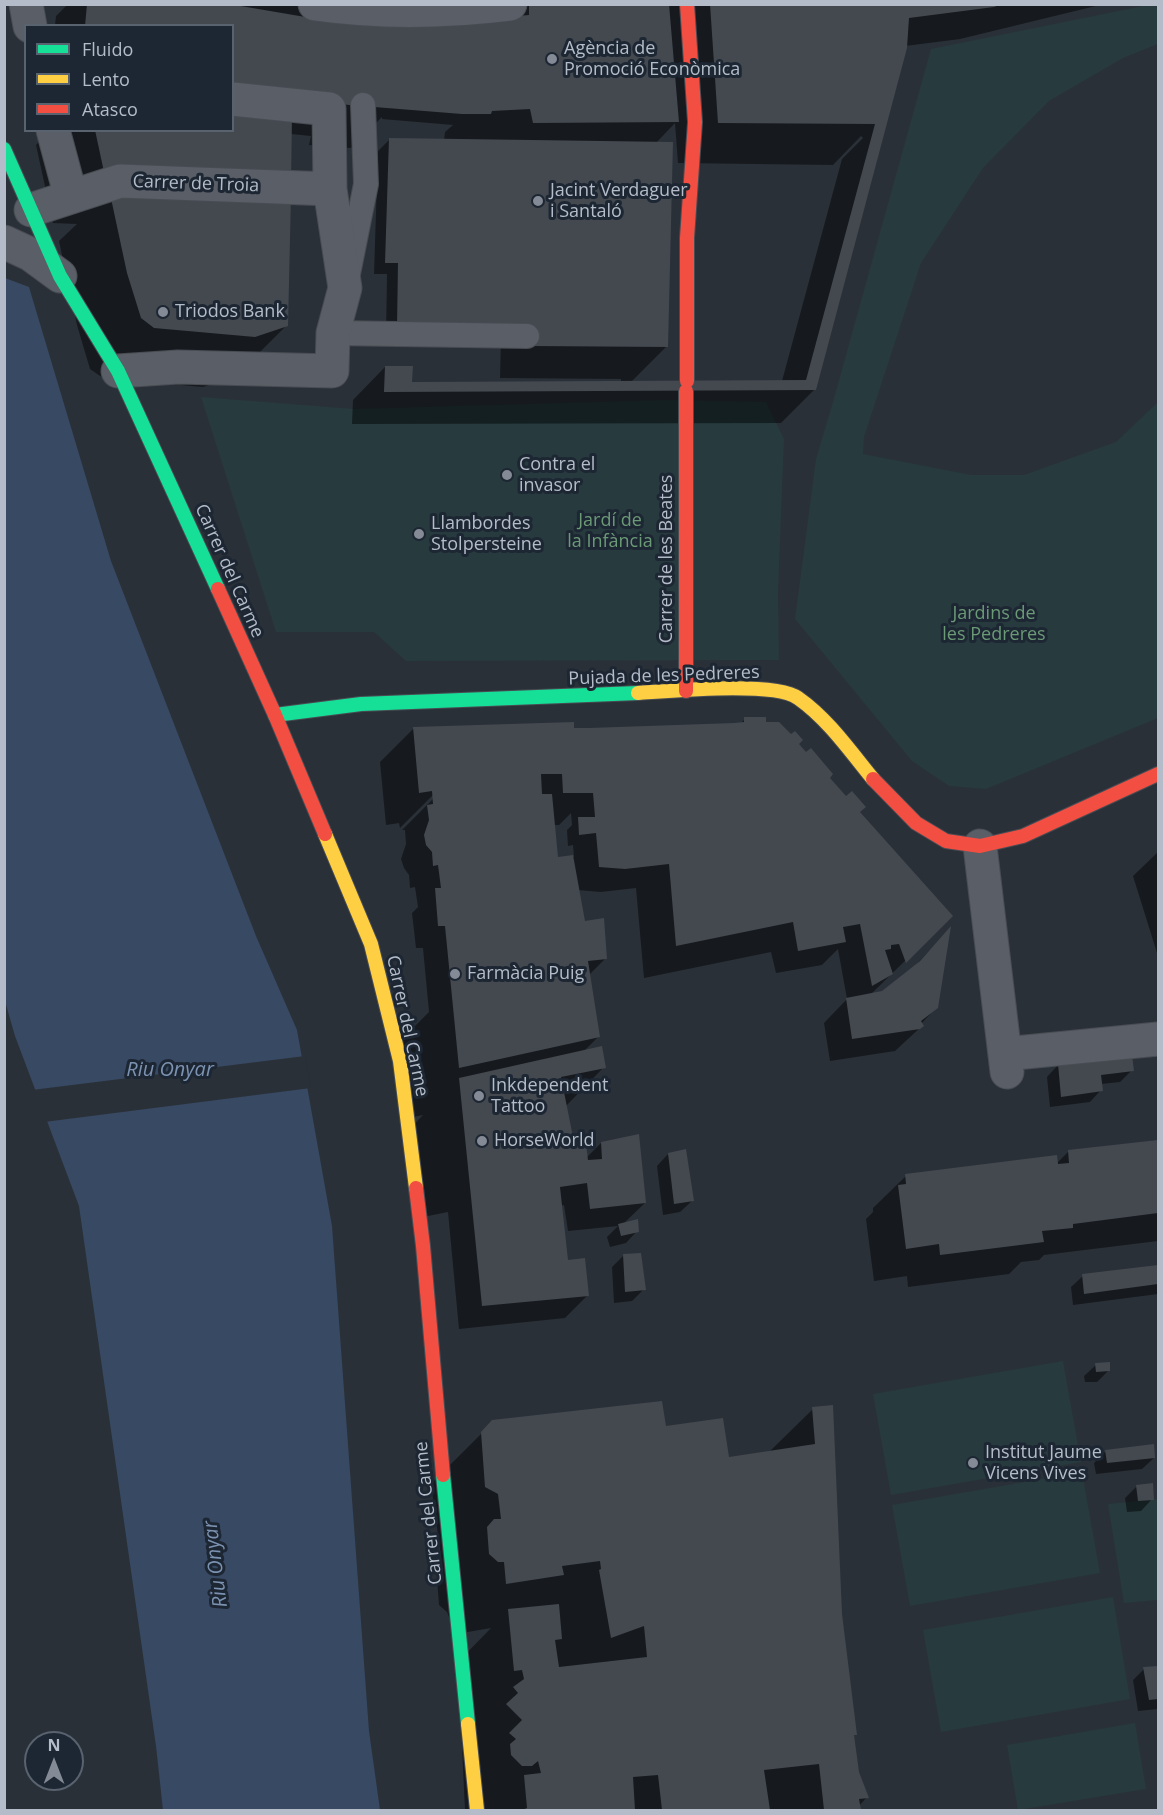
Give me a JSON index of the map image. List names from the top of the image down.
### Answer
{
  "streets": {
    "street": [
      "Carrer de Troia",
      "Carrer de les Beates",
      "Carrer del Carme",
      "Pujada de les Pedreres"
    ]
  },
  "crossings": [
    ["Carrer de Troia", "Carrer del Carme"],
    ["Carrer de les Beates", "Pujada de les Pedreres"],
    ["Carrer del Carme", "Pujada de les Pedreres"]
  ],
  "water": ["Riu Onyar"],
  "parks": ["Jardí de la Infància", "Jardins de les Pedreres"],
  "places": [
    "Agència de Promoció Econòmica",
    "Jacint Verdaguer i Santaló",
    "Triodos Bank",
    "Contra el invasor",
    "Llambordes Stolpersteine",
    "Farmàcia Puig",
    "Inkdependent Tattoo",
    "HorseWorld",
    "Institut Jaume Vicens Vives"
  ],
  "legend": ["Fluido", "Lento", "Atasco"],
  "north": "top"
}
